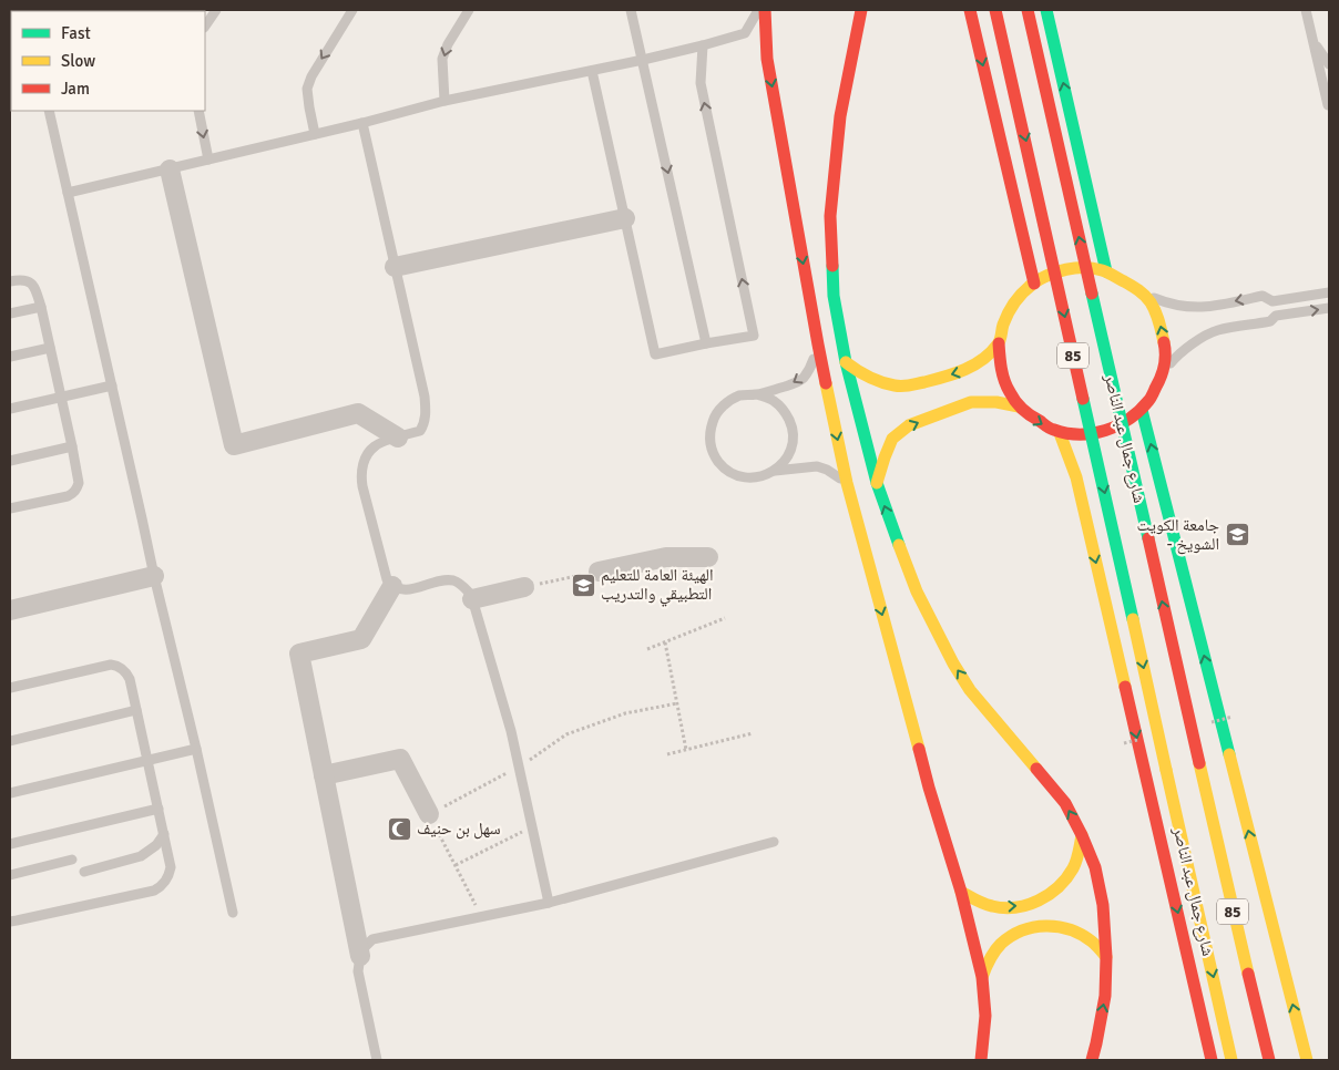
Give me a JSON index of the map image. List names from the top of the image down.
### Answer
{
  "streets": {
    "main road": ["85", "شارع جمال عبد الناصر"]
  },
  "places": {
    "school or university": ["جامعة الكويت - الشويخ", "الهيئة العامة للتعليم التطبيقي والتدريب"],
    "mosque": ["سهل بن حنيف"]
  },
  "legend": ["Fast", "Slow", "Jam"]
}
